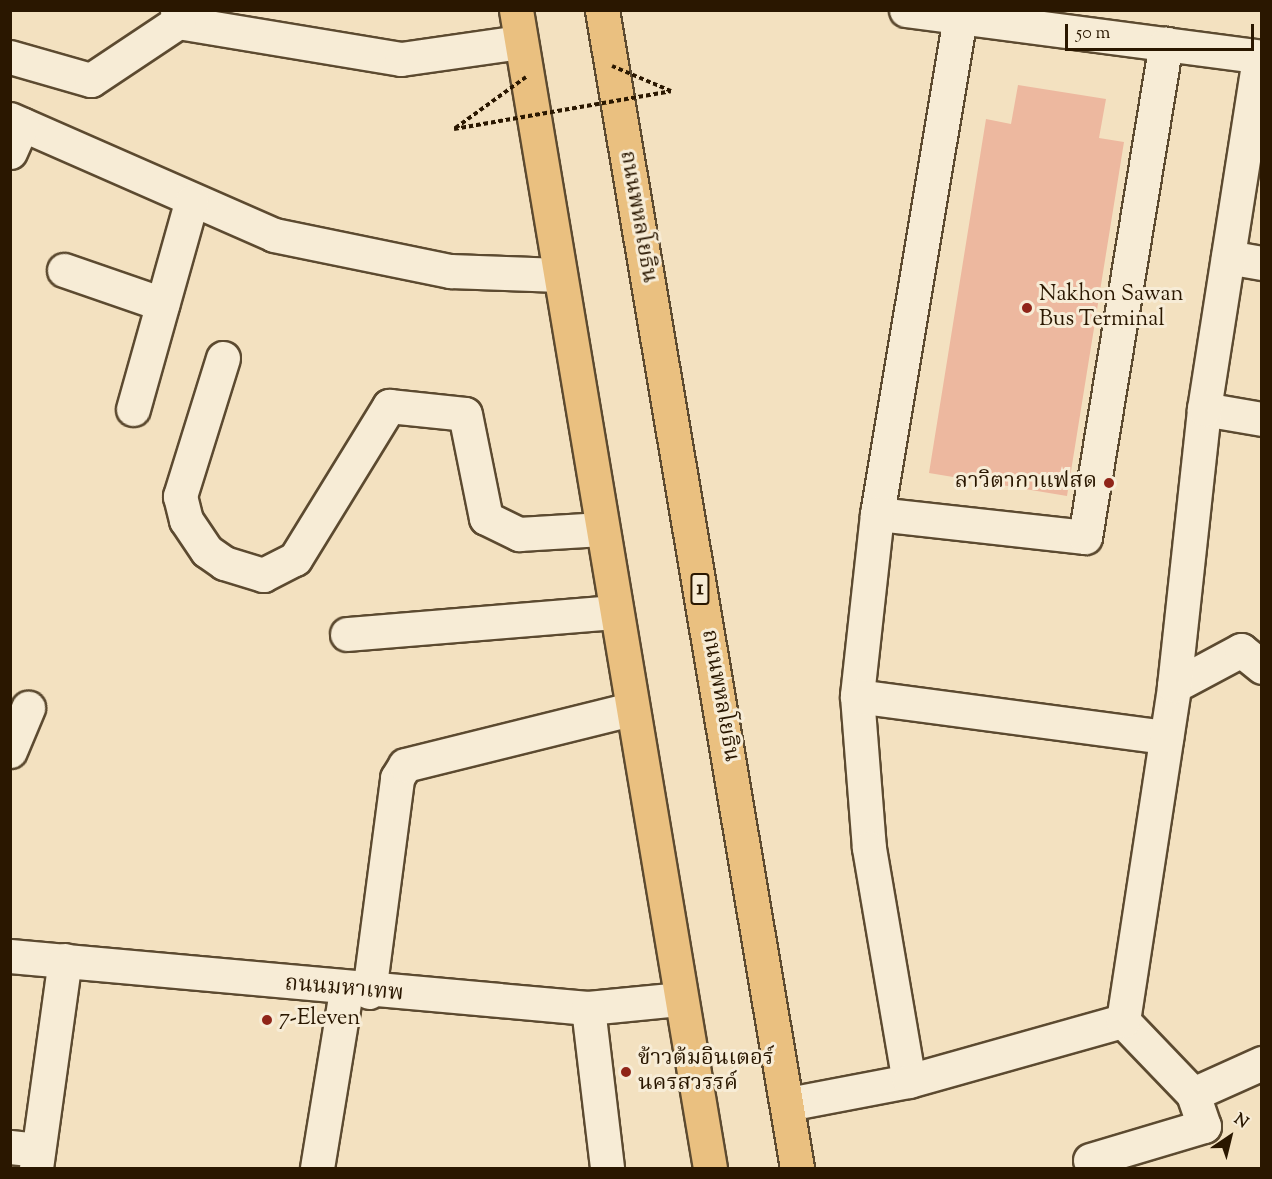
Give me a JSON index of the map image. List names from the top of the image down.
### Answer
{
  "streets": {
    "main road": ["ถนนพหลโยธิน", "1"],
    "street": ["ถนนมหาเทพ"]
  },
  "places": [
    "Nakhon Sawan Bus Terminal",
    "ลาวิตากาแฟสด",
    "7-Eleven",
    "ข้าวต้มอินเตอร์ นครสวรรค์"
  ],
  "scale_bar": "50 m",
  "north": "top right"
}
